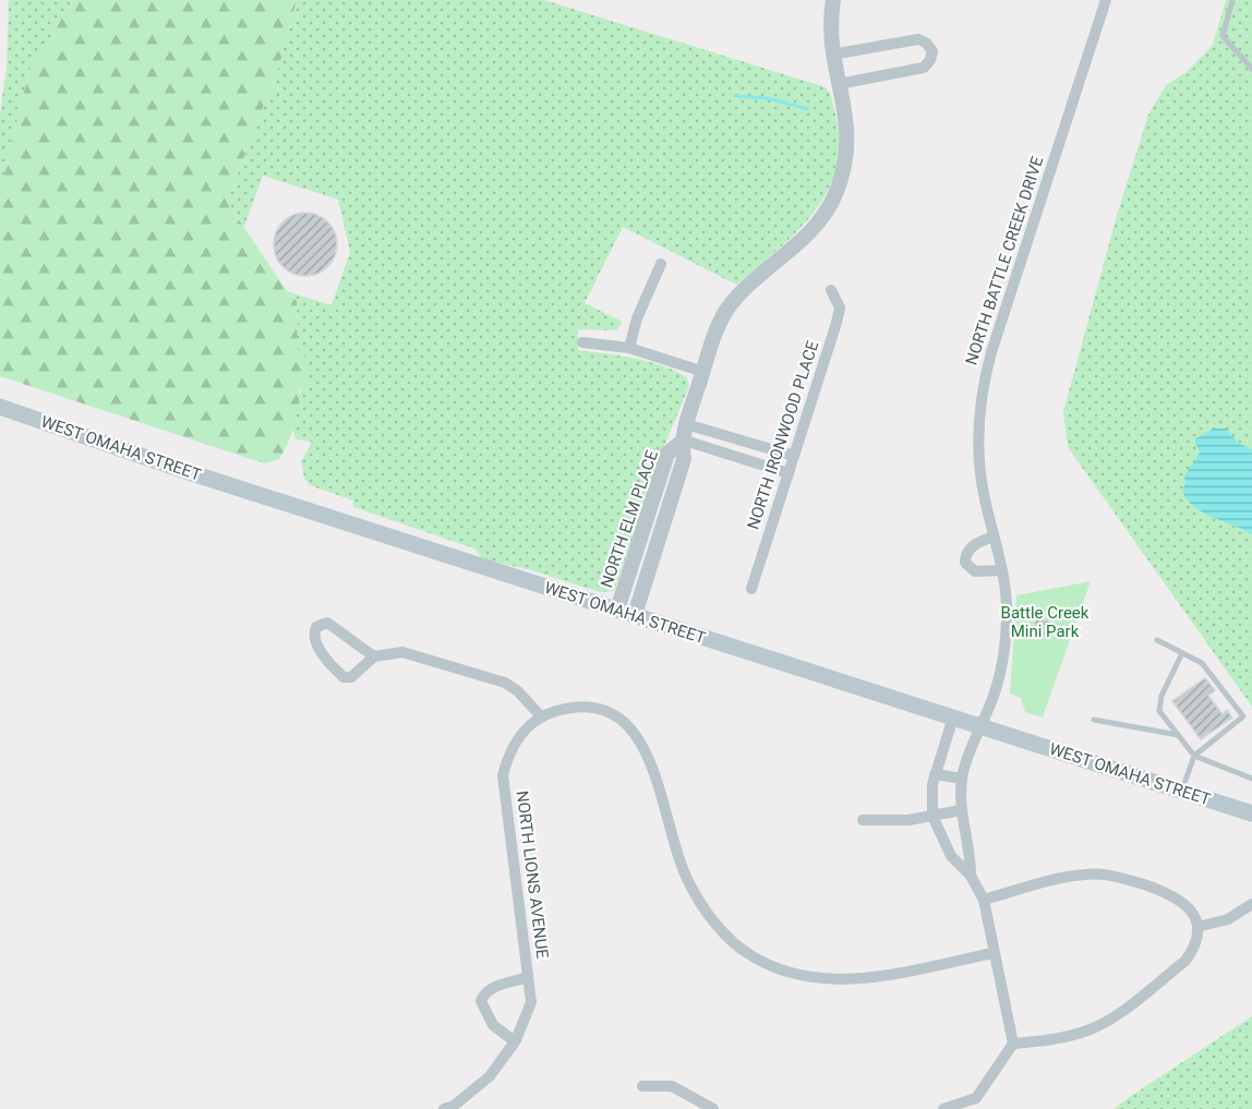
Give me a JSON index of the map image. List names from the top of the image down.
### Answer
{
  "streets": {
    "main road": ["WEST OMAHA STREET"],
    "street": [
      "NORTH BATTLE CREEK DRIVE",
      "NORTH IRONWOOD PLACE",
      "NORTH ELM PLACE",
      "NORTH LIONS AVENUE"
    ]
  },
  "crossings": [
    ["NORTH BATTLE CREEK DRIVE", "WEST OMAHA STREET"],
    ["WEST OMAHA STREET", "NORTH ELM PLACE"]
  ],
  "parks": ["Battle Creek Mini Park"]
}
